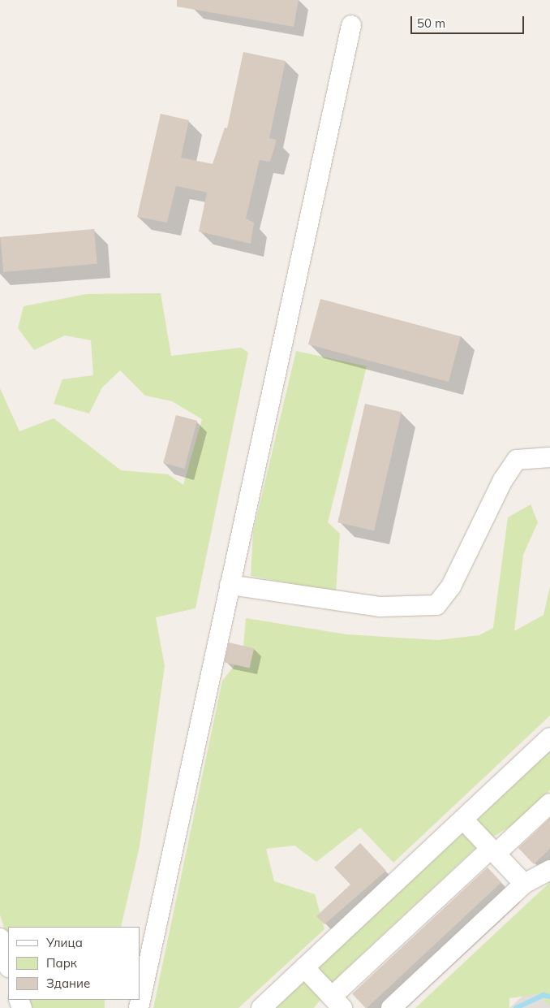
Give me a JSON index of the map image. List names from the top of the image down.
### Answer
{
  "legend": ["Улица", "Парк", "Здание"],
  "scale_bar": "50 m"
}
